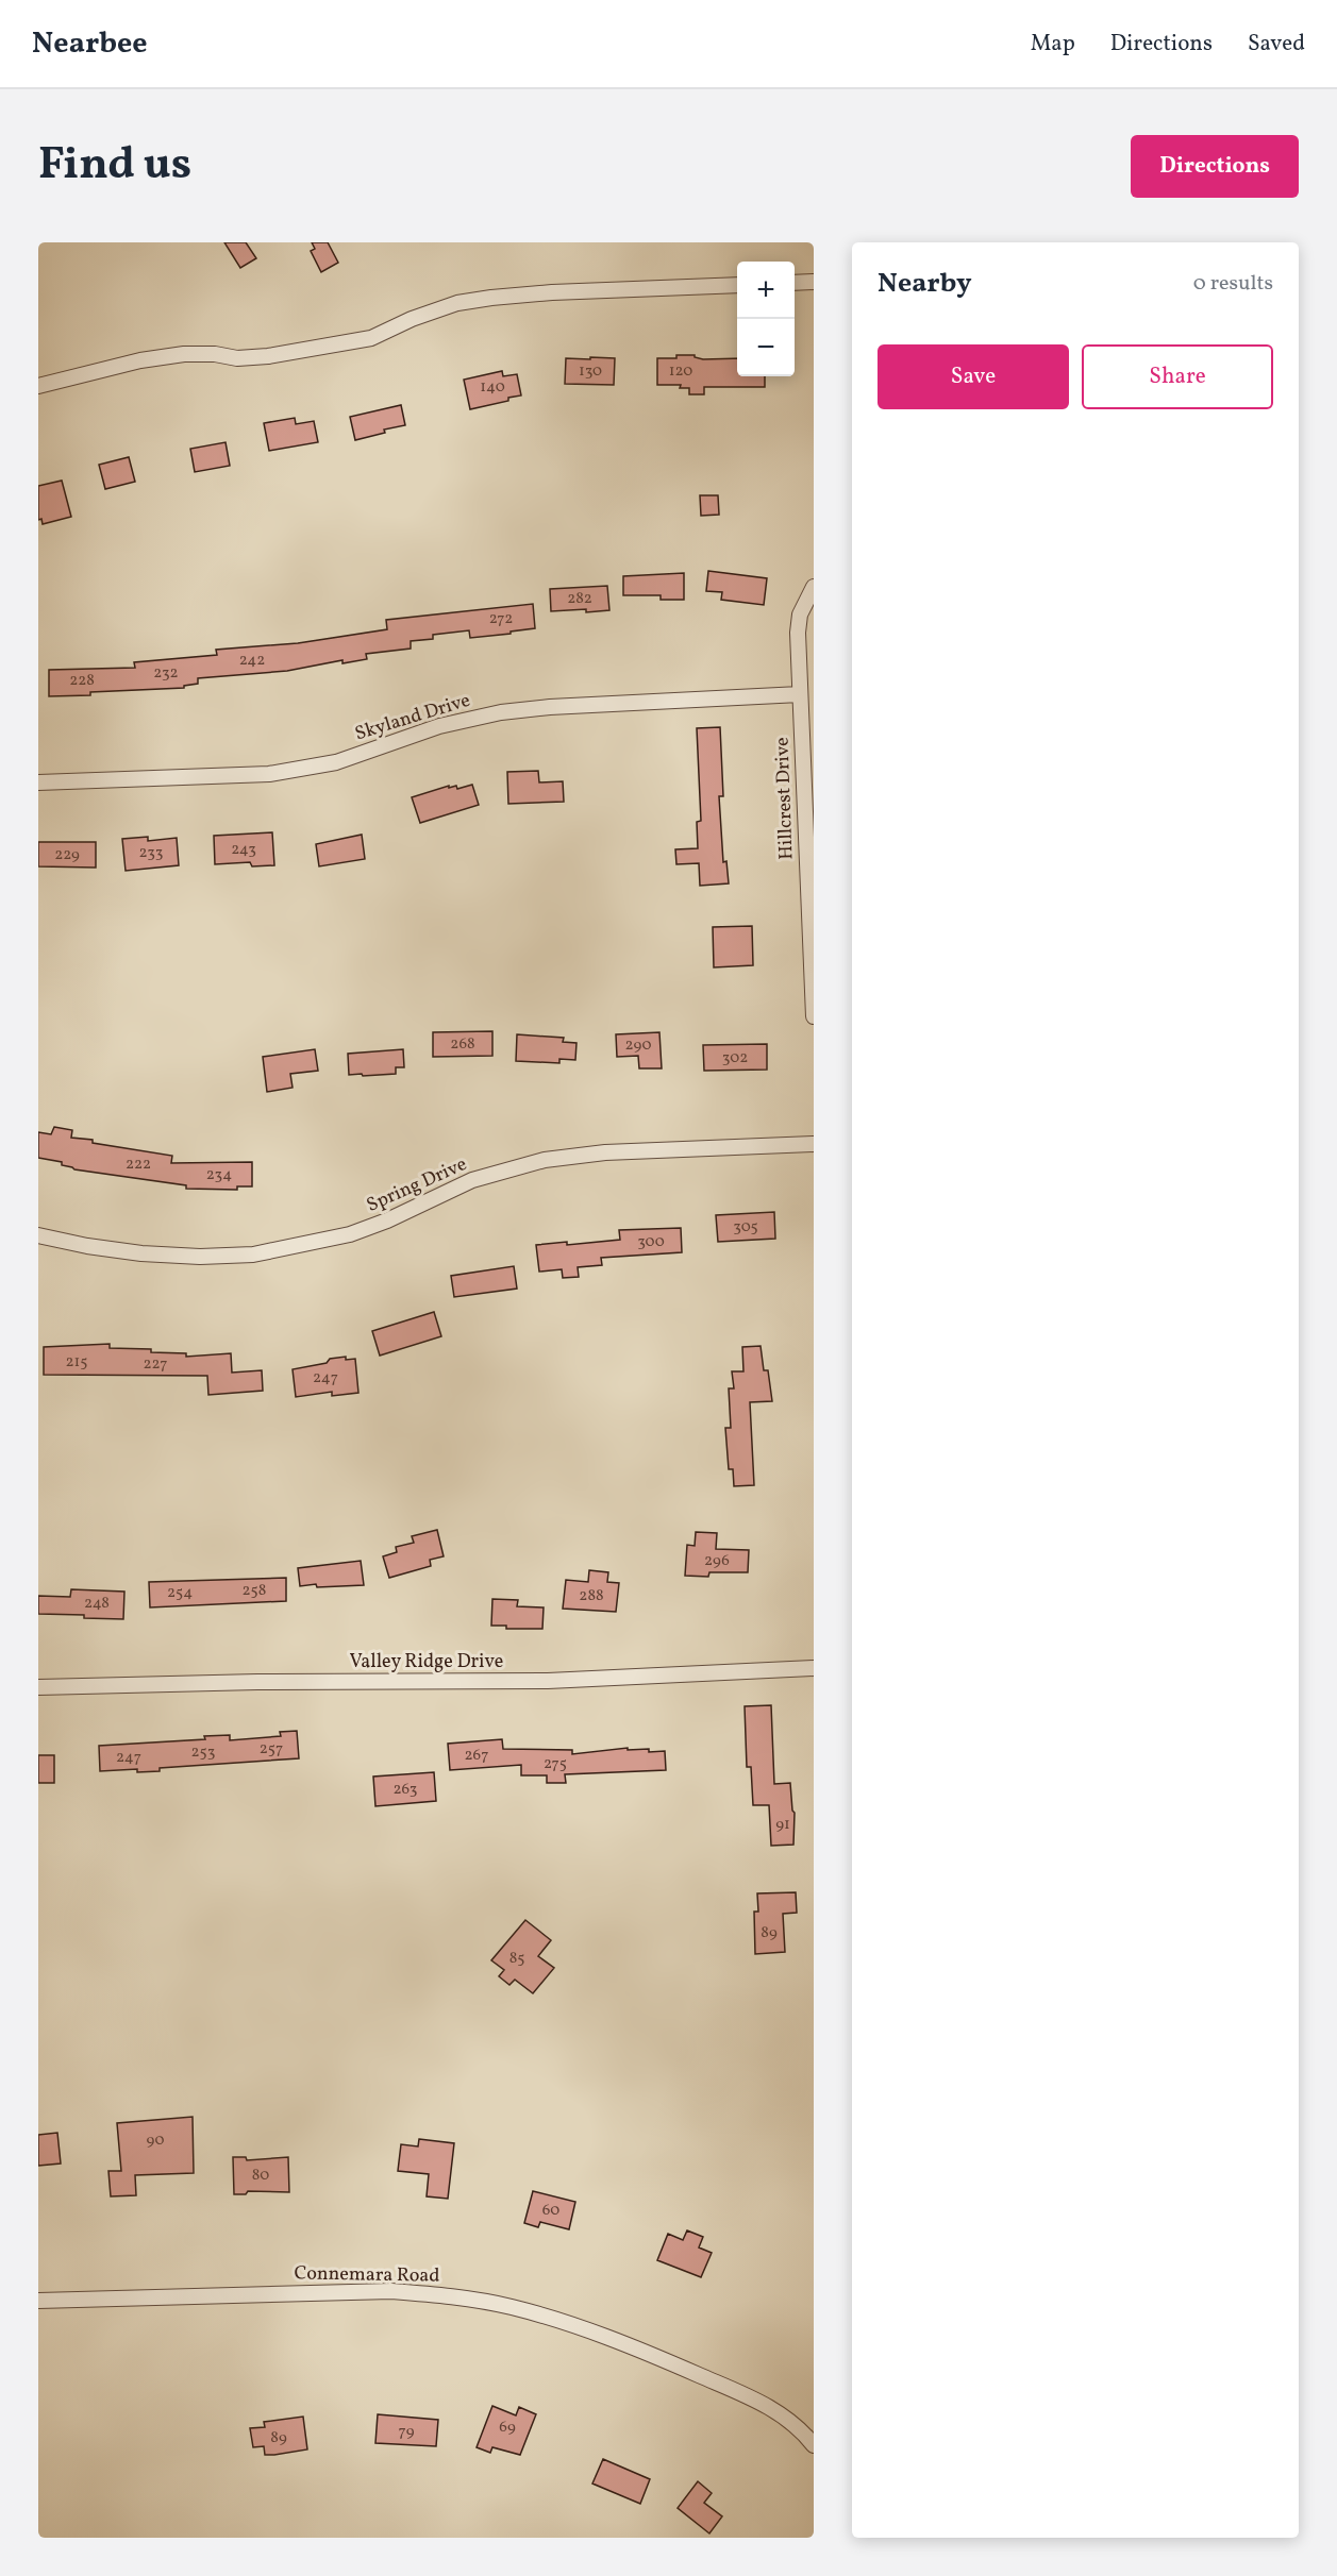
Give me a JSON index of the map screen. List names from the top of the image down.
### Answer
{
  "streets": {
    "street": [
      "Skyland Drive",
      "Hillcrest Drive",
      "Spring Drive",
      "Valley Ridge Drive",
      "Connemara Road"
    ]
  },
  "crossings": [
    ["Skyland Drive", "Hillcrest Drive"]
  ],
  "house_numbers": [
    "130",
    "120",
    "140",
    "282",
    "272",
    "242",
    "232",
    "228",
    "243",
    "233",
    "229",
    "268",
    "290",
    "302",
    "222",
    "234",
    "305",
    "300",
    "215",
    "227",
    "247",
    "296",
    "258",
    "254",
    "288",
    "248",
    "257",
    "253",
    "267",
    "247",
    "275",
    "263",
    "91",
    "89",
    "85",
    "90",
    "80",
    "60",
    "69",
    "79",
    "89"
  ],
  "page": {
    "header": "Nearbee",
    "nav": ["Map", "Directions", "Saved"],
    "title": "Find us",
    "buttons": [
      "Directions",
      ["Save", "Share"]
    ],
    "heading": ["Nearby", "0 results"],
    "map_buttons": ["+", "−"]
  }
}
